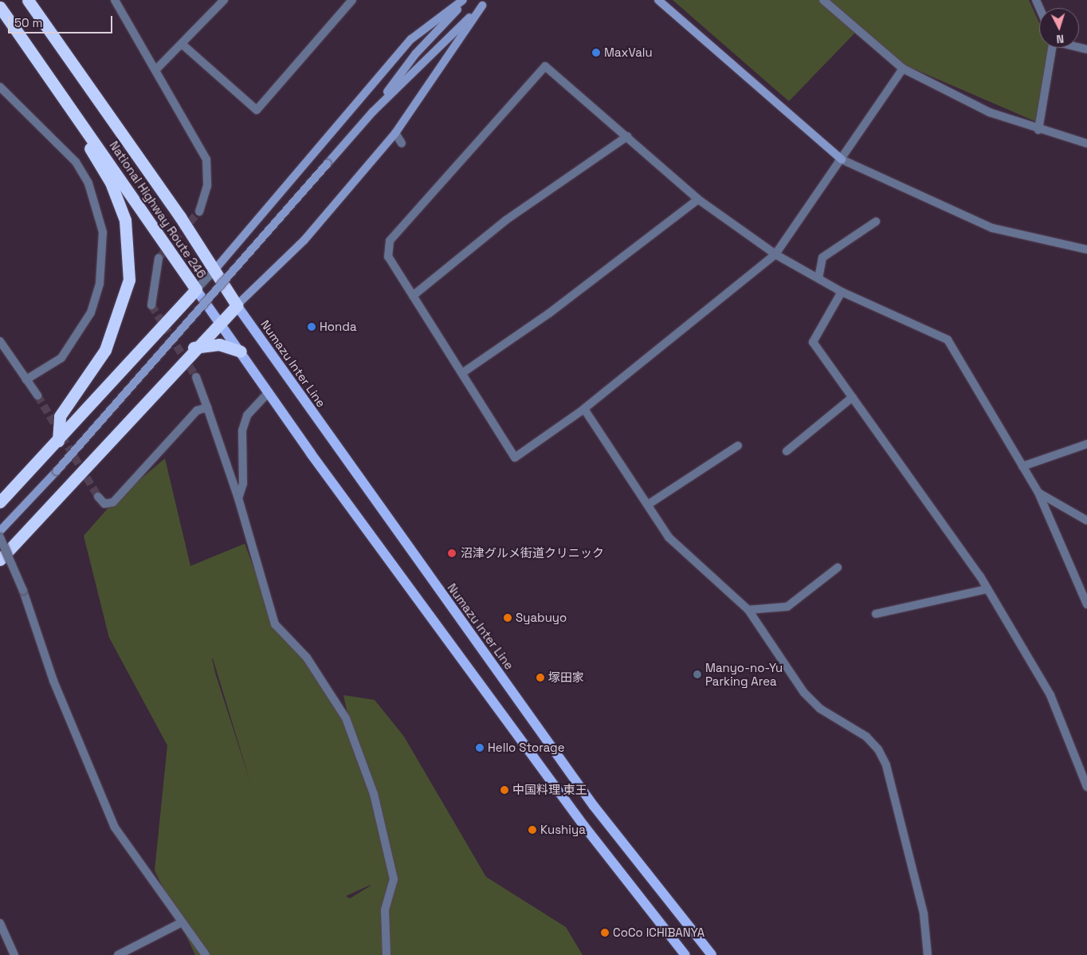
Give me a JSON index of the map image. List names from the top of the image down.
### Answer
{
  "streets": {
    "highway": ["National Highway Route 246"],
    "main road": ["Numazu Inter Line"]
  },
  "crossings": [
    ["National Highway Route 246", "Numazu Inter Line"]
  ],
  "places": [
    "MaxValu",
    "Honda",
    "沼津グルメ街道クリニック",
    "Syabuyo",
    "Manyo-no-Yu Parking Area",
    "塚田家",
    "Hello Storage",
    "中国料理 東王",
    "Kushiya",
    "CoCo ICHIBANYA"
  ],
  "scale_bar": "50 m",
  "north": "bottom"
}
